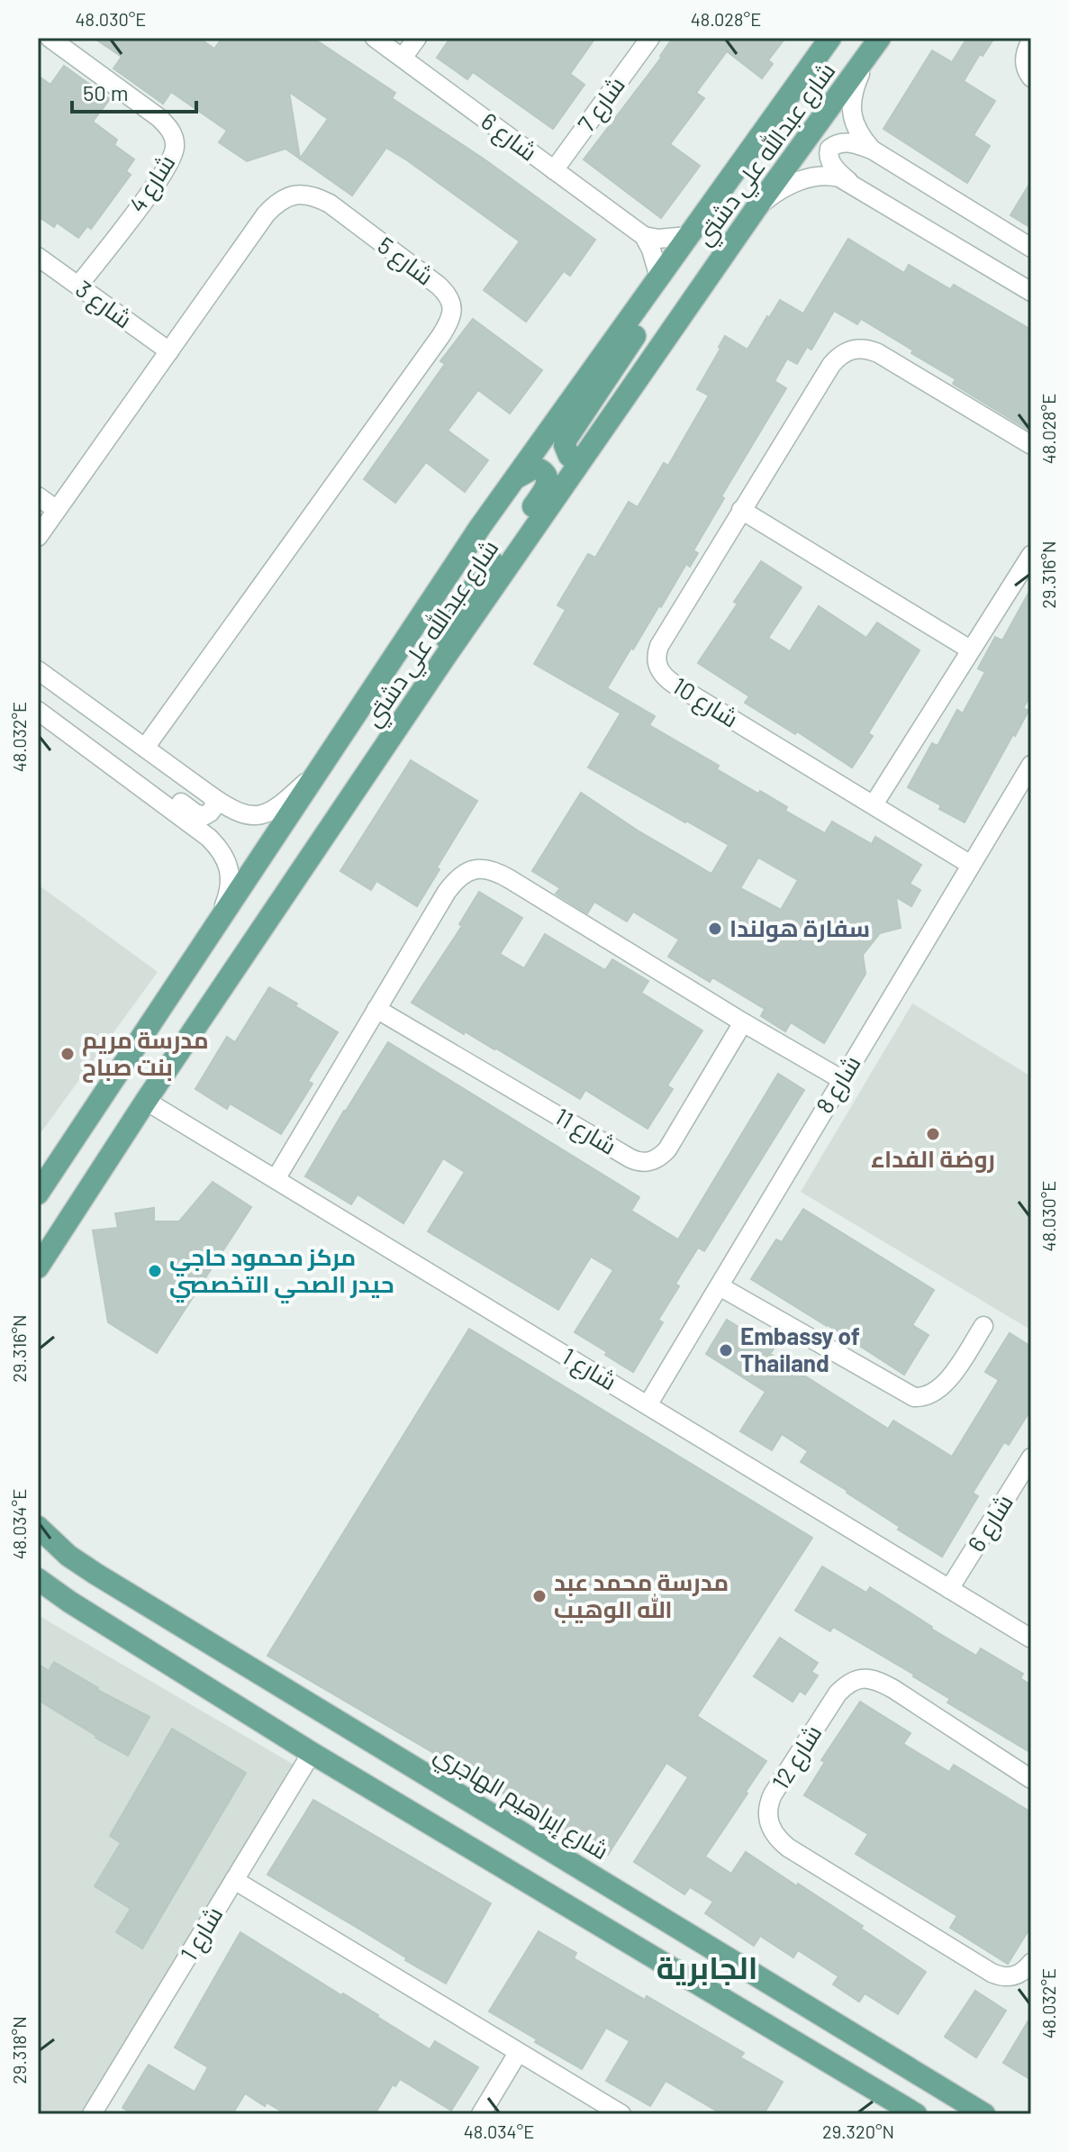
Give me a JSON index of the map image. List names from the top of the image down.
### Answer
{
  "streets": {
    "main road": ["شارع عبدالله علي دشتي", "شارع إبراهيم الهاجري"],
    "street": [
      "شارع 7",
      "شارع 6",
      "شارع 4",
      "شارع 5",
      "شارع 3",
      "شارع 10",
      "شارع 8",
      "شارع 11",
      "شارع 1",
      "شارع 12"
    ]
  },
  "crossings": [
    ["شارع 7", "شارع 6"],
    ["شارع 6", "شارع 1"],
    ["شارع عبدالله علي دشتي", "شارع 1"],
    ["شارع 4", "شارع 3"],
    ["شارع 5", "شارع 3"],
    ["شارع 10", "شارع 8"],
    ["شارع 8", "شارع 1"]
  ],
  "districts": ["الجابرية"],
  "places": [
    "سفارة هولندا",
    "مدرسة مريم بنت صباح",
    "روضة الفداء",
    "مركز محمود حاجي حيدر الصحي التخصصي",
    "Embassy of Thailand",
    "مدرسة محمد عبد الله الوهيب"
  ],
  "scale_bar": "50 m",
  "coordinates": [
    "48.030°E",
    "48.028°E",
    "29.316°N",
    "48.032°E",
    "48.034°E",
    "29.318°N",
    "29.320°N"
  ]
}
